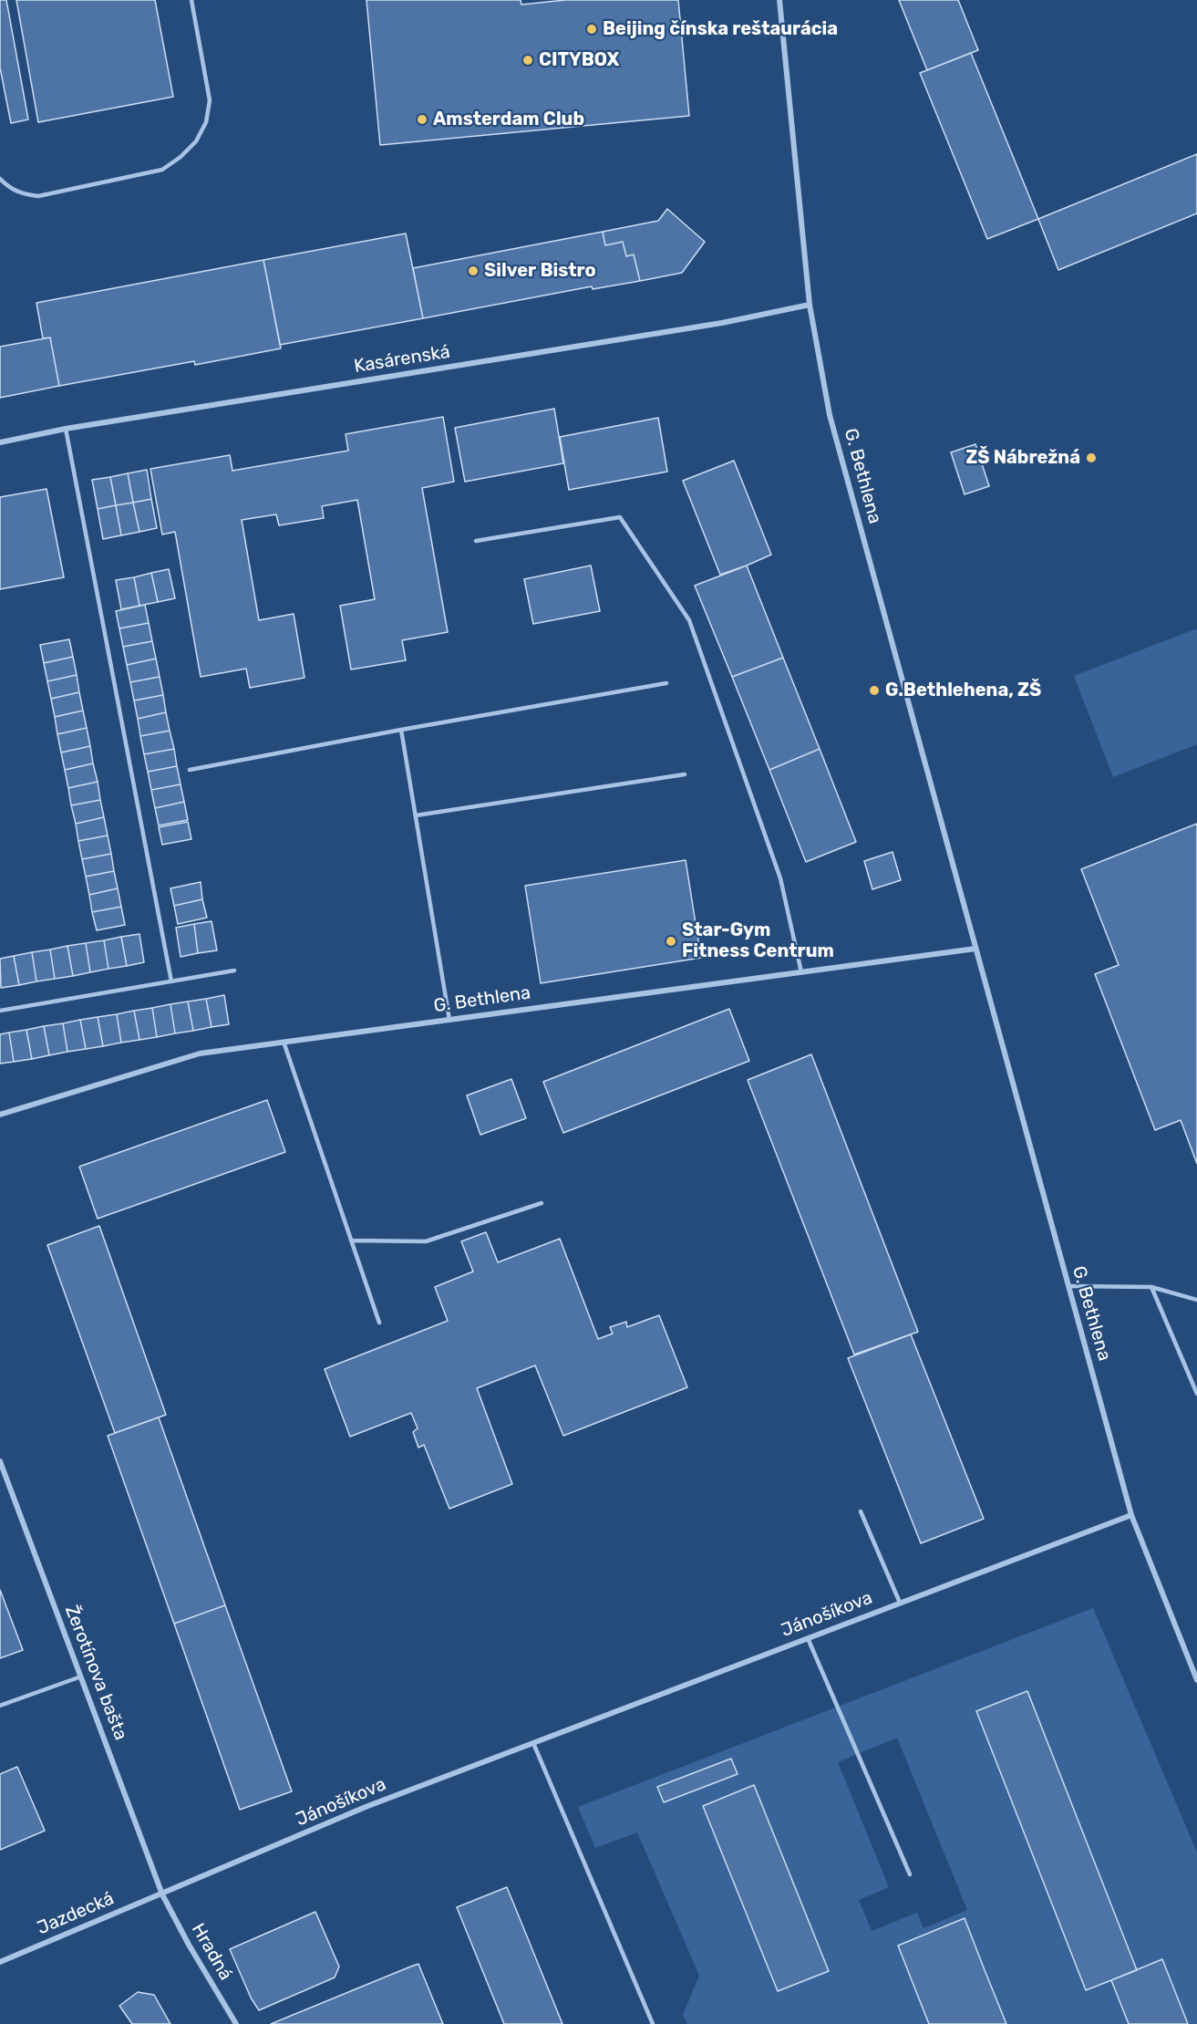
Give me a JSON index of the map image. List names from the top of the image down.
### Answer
{
  "streets": {
    "street": [
      "Kasárenská",
      "G. Bethlena",
      "Jánošíkova",
      "Žerotínova bašta",
      "Jazdecká",
      "Hradná"
    ]
  },
  "crossings": [
    ["Kasárenská", "G. Bethlena"],
    ["G. Bethlena", "Jánošíkova"],
    ["Jánošíkova", "Žerotínova bašta"],
    ["Jánošíkova", "Jazdecká"],
    ["Jánošíkova", "Hradná"],
    ["Žerotínova bašta", "Jazdecká"],
    ["Žerotínova bašta", "Hradná"],
    ["Jazdecká", "Hradná"]
  ],
  "places": [
    "Beijing čínska reštaurácia",
    "CITYBOX",
    "Amsterdam Club",
    "Silver Bistro",
    "ZŠ Nábrežná",
    "G.Bethlehena, ZŠ",
    "Star-Gym Fitness Centrum"
  ]
}
